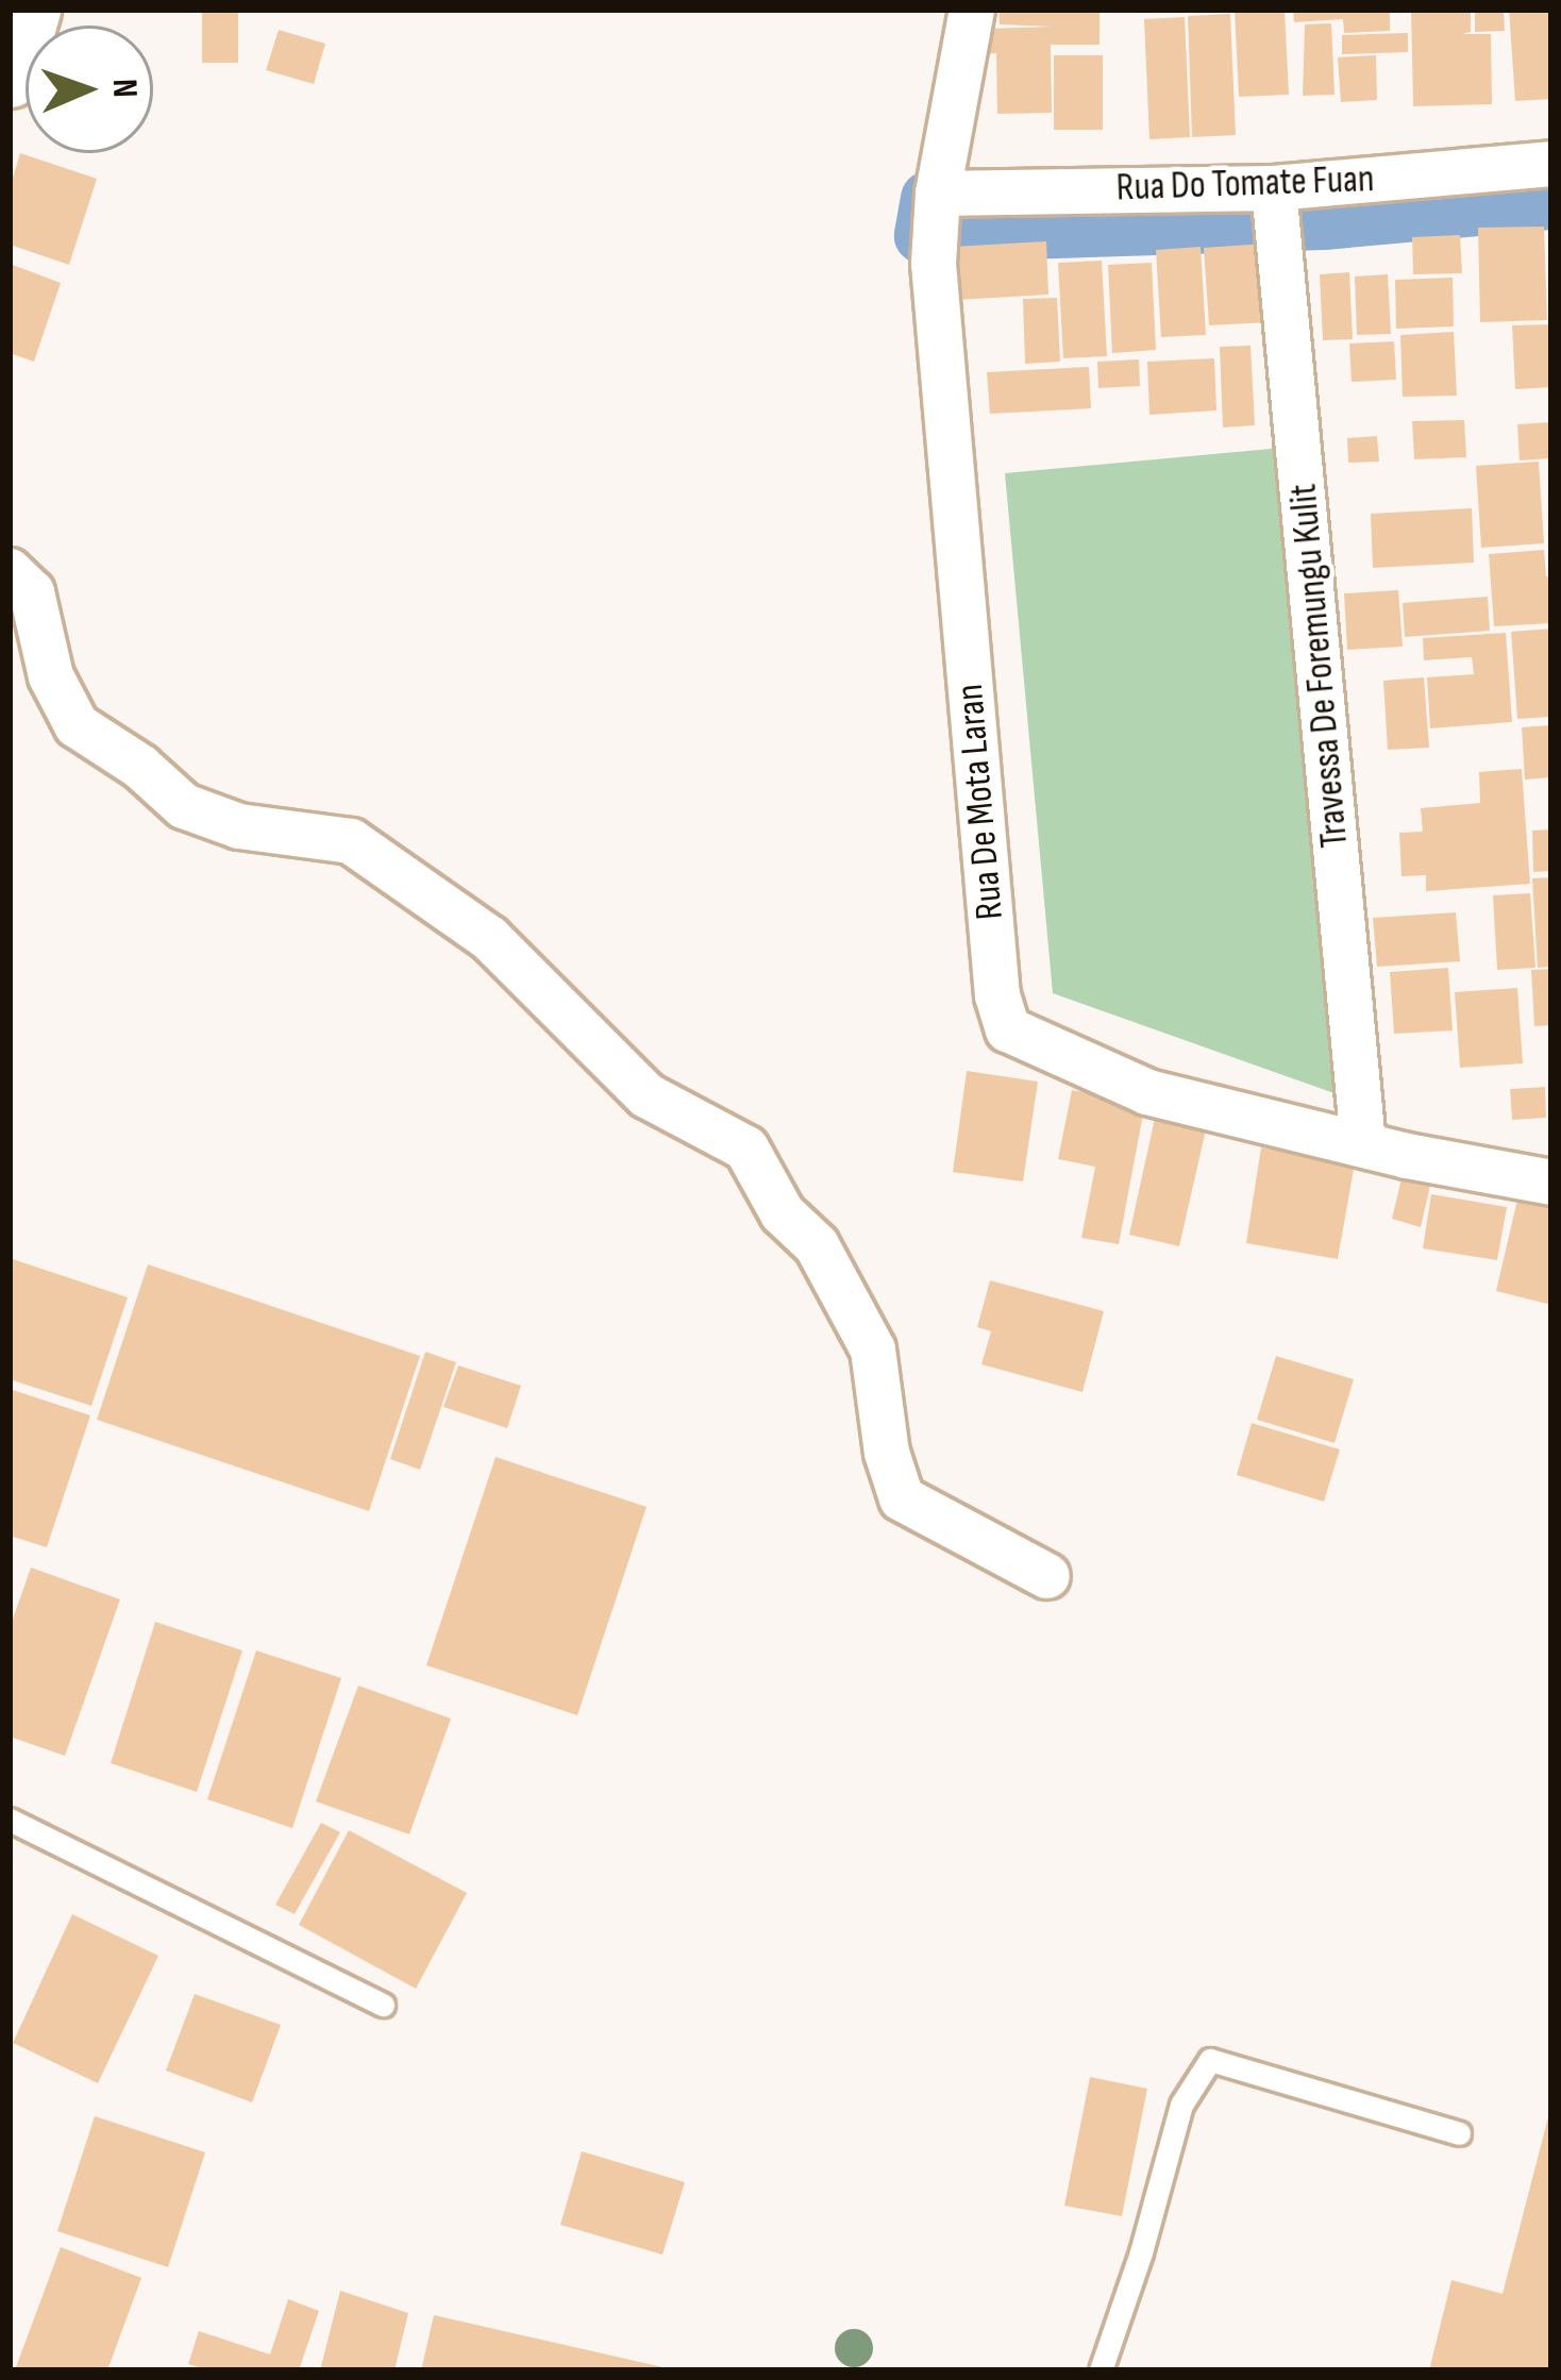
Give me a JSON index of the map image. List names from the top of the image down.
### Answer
{
  "streets": {
    "street": ["Rua Do Tomate Fuan", "Travessa De Foremungu Kulit", "Rua De Mota Laran"]
  },
  "crossings": [
    ["Rua Do Tomate Fuan", "Travessa De Foremungu Kulit"],
    ["Rua Do Tomate Fuan", "Rua De Mota Laran"],
    ["Travessa De Foremungu Kulit", "Rua De Mota Laran"]
  ],
  "north": "right"
}
